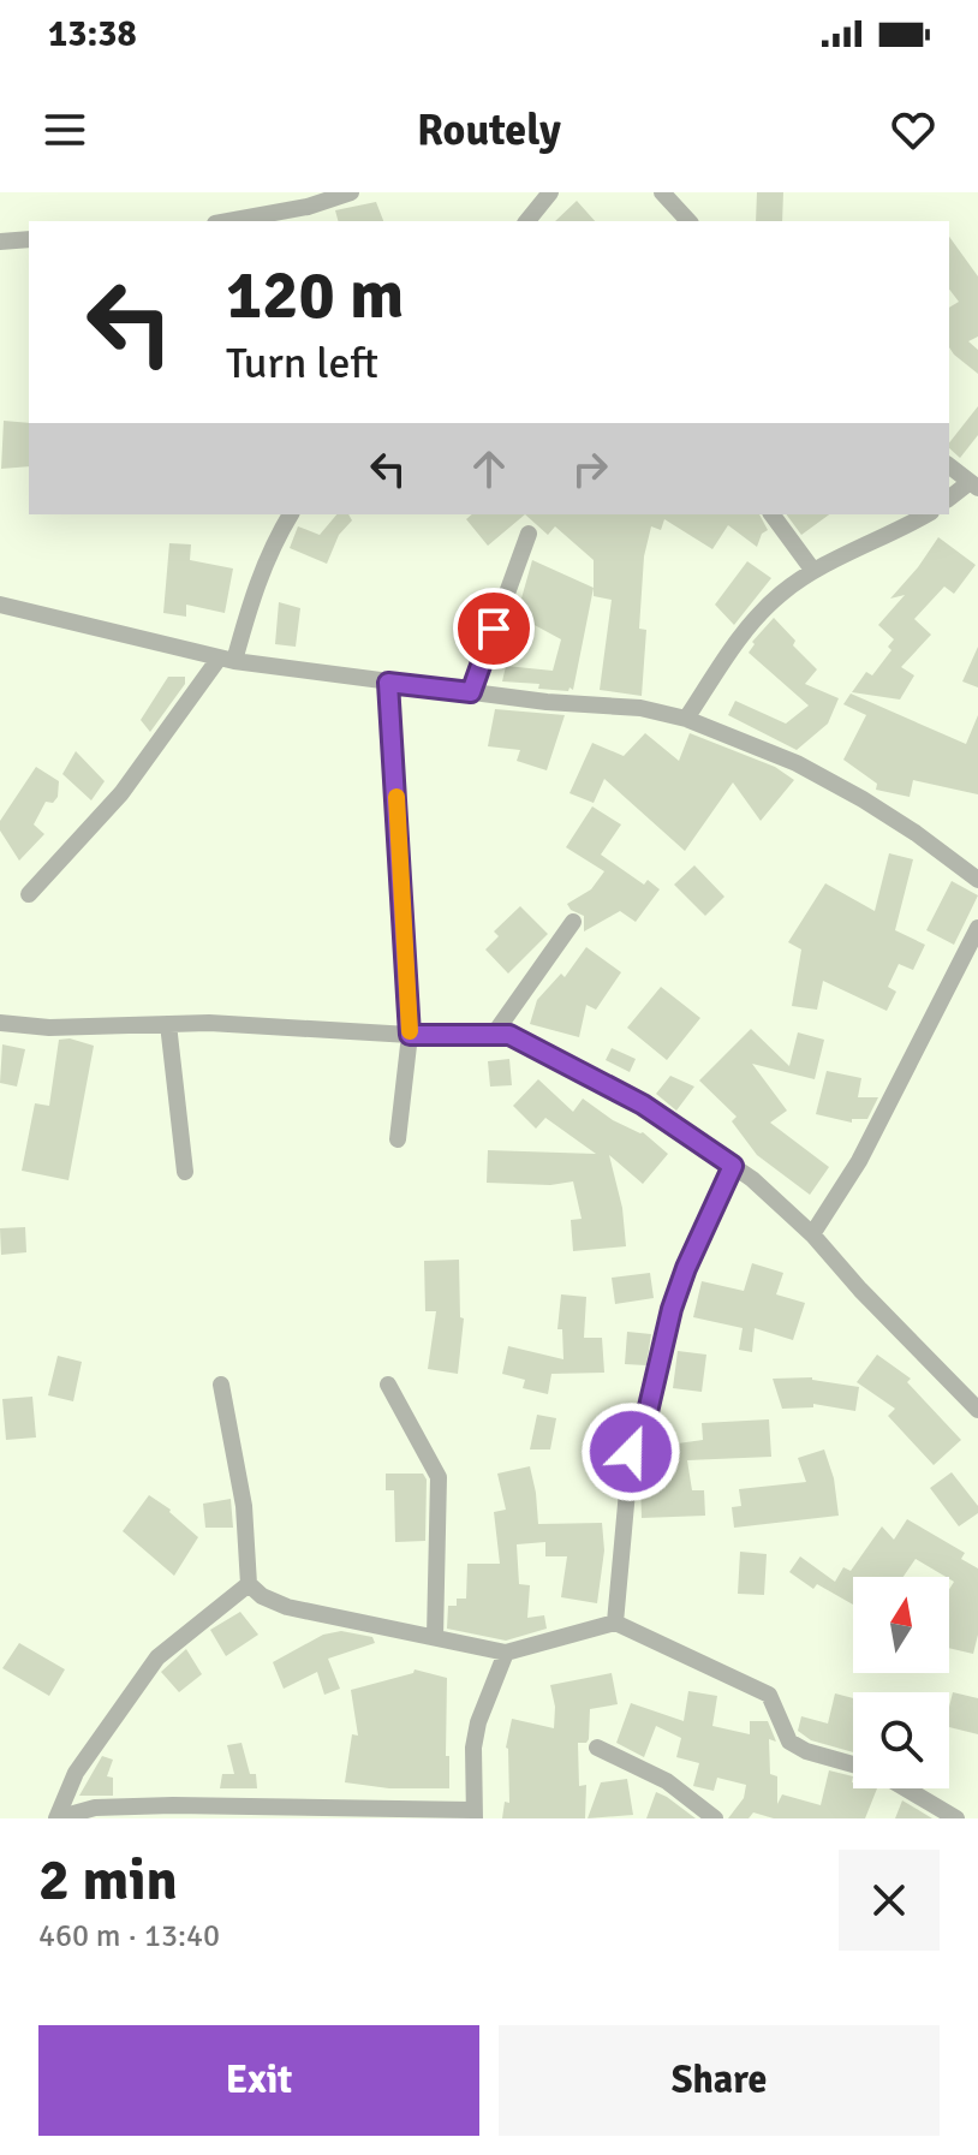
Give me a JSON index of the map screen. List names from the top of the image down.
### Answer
{
  "north": "top",
  "page": {
    "status": "13:38",
    "header": "Routely",
    "turn": ["120 m", "Turn left"],
    "heading": ["2 min", "460 m · 13:40"],
    "buttons": ["Exit", "Share"]
  }
}
